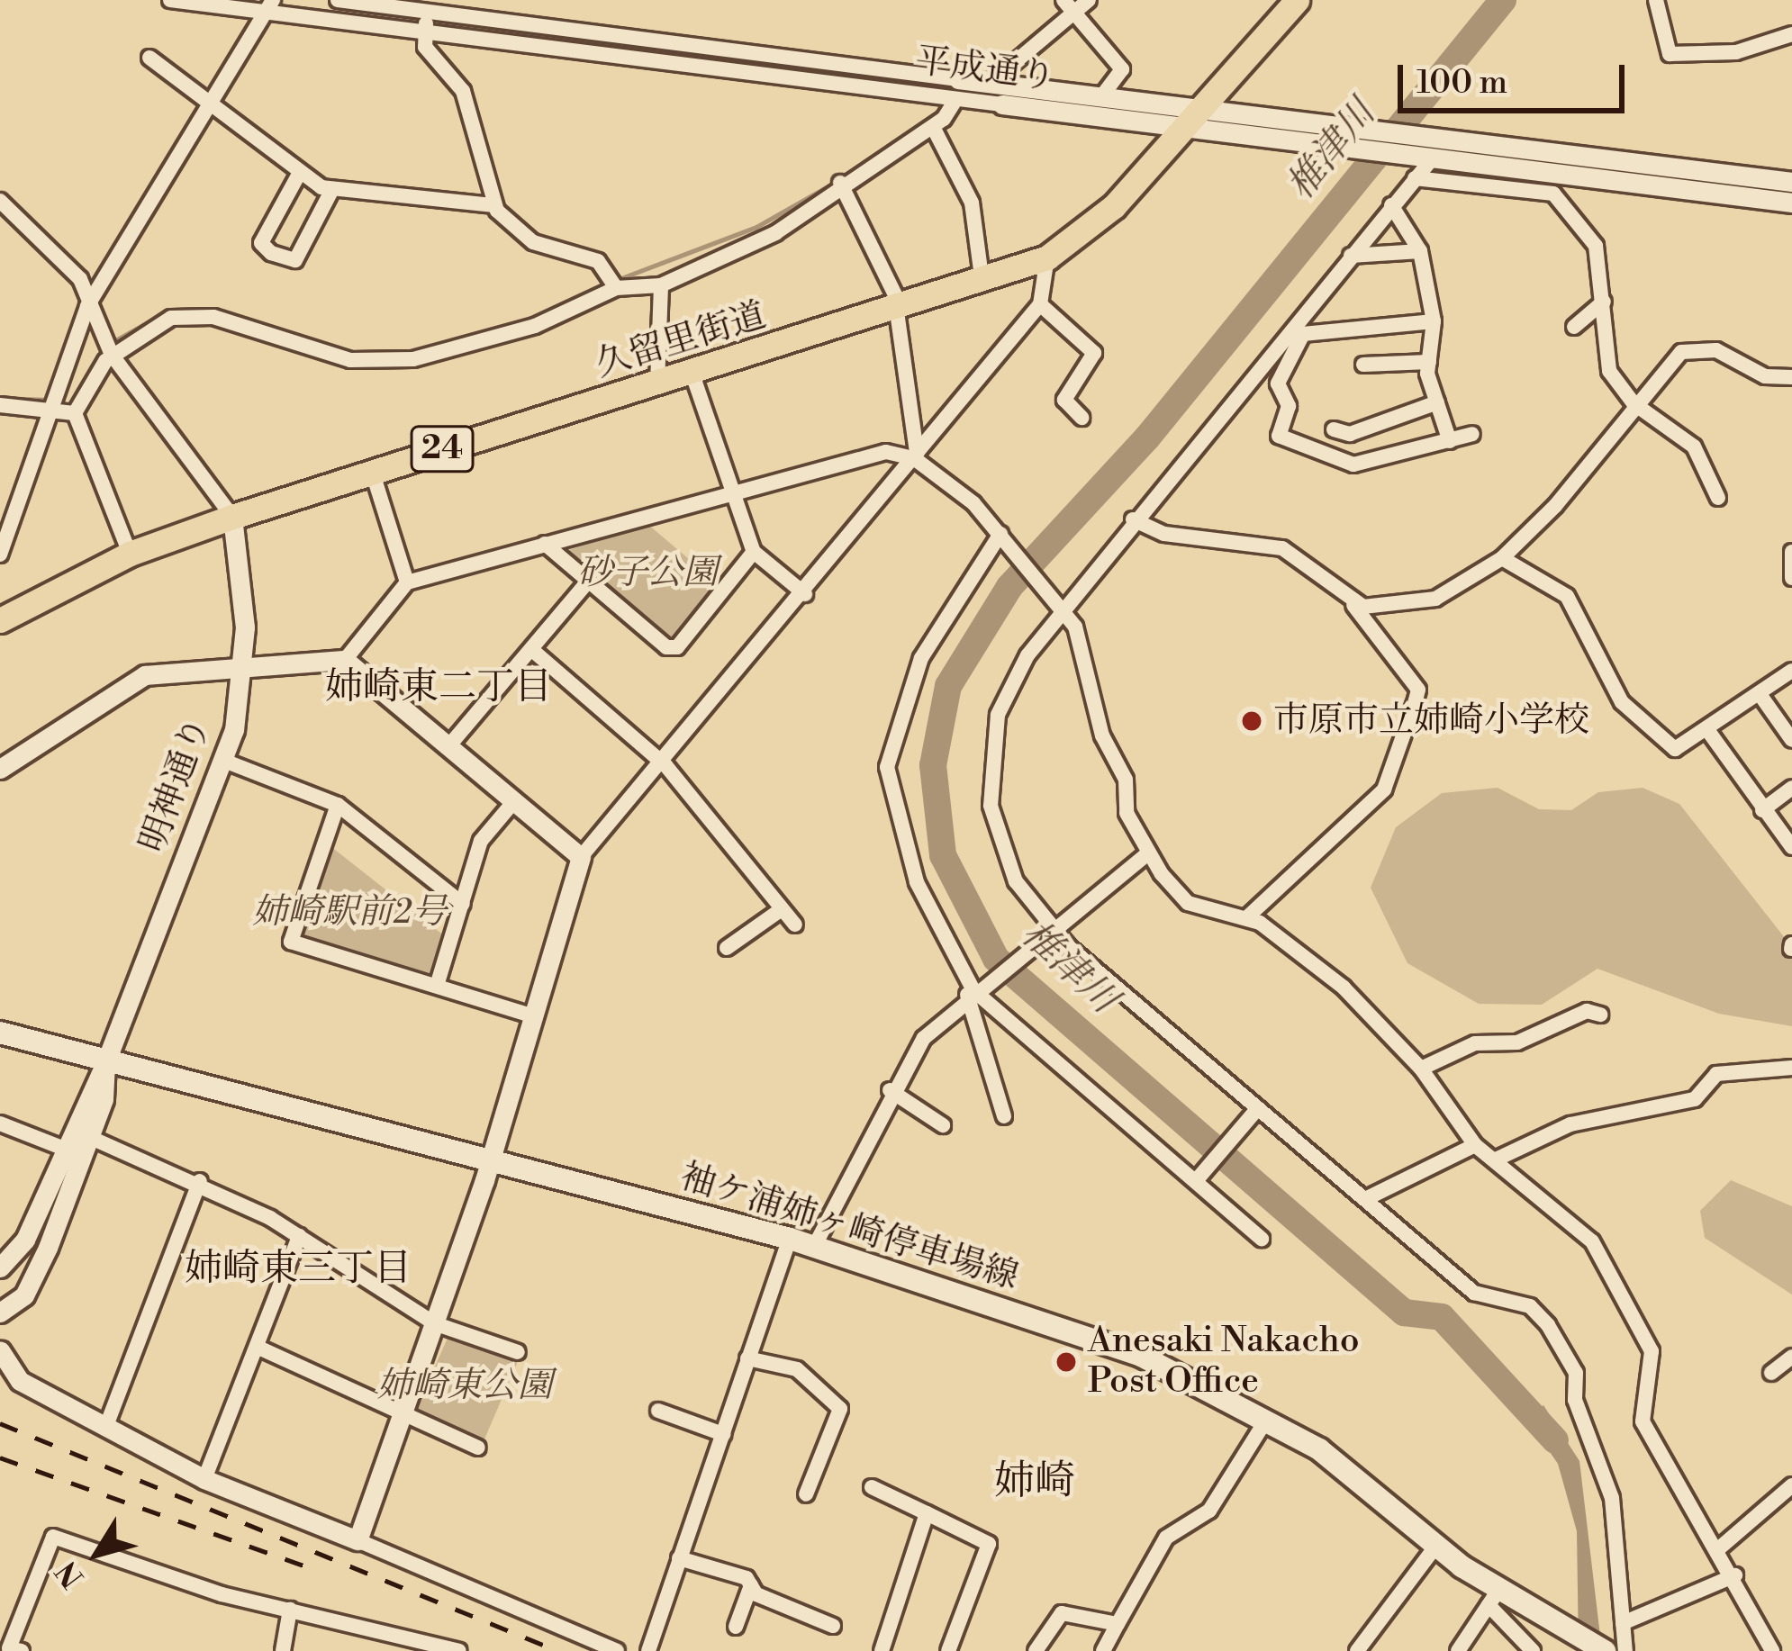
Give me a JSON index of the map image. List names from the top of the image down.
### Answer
{
  "streets": {
    "main road": ["久留里街道", "24", "袖ケ浦姉ヶ崎停車場線"],
    "street": ["平成通り", "明神通り"]
  },
  "crossings": [
    ["平成通り", "久留里街道"],
    ["久留里街道", "明神通り"],
    ["明神通り", "袖ケ浦姉ヶ崎停車場線"]
  ],
  "districts": ["姉崎東二丁目", "姉崎東三丁目", "姉崎"],
  "water": ["椎津川"],
  "parks": ["砂子公園", "姉崎駅前2号", "姉崎東公園"],
  "places": ["市原市立姉崎小学校", "Anesaki Nakacho Post Office"],
  "scale_bar": "100 m",
  "north": "bottom left"
}
